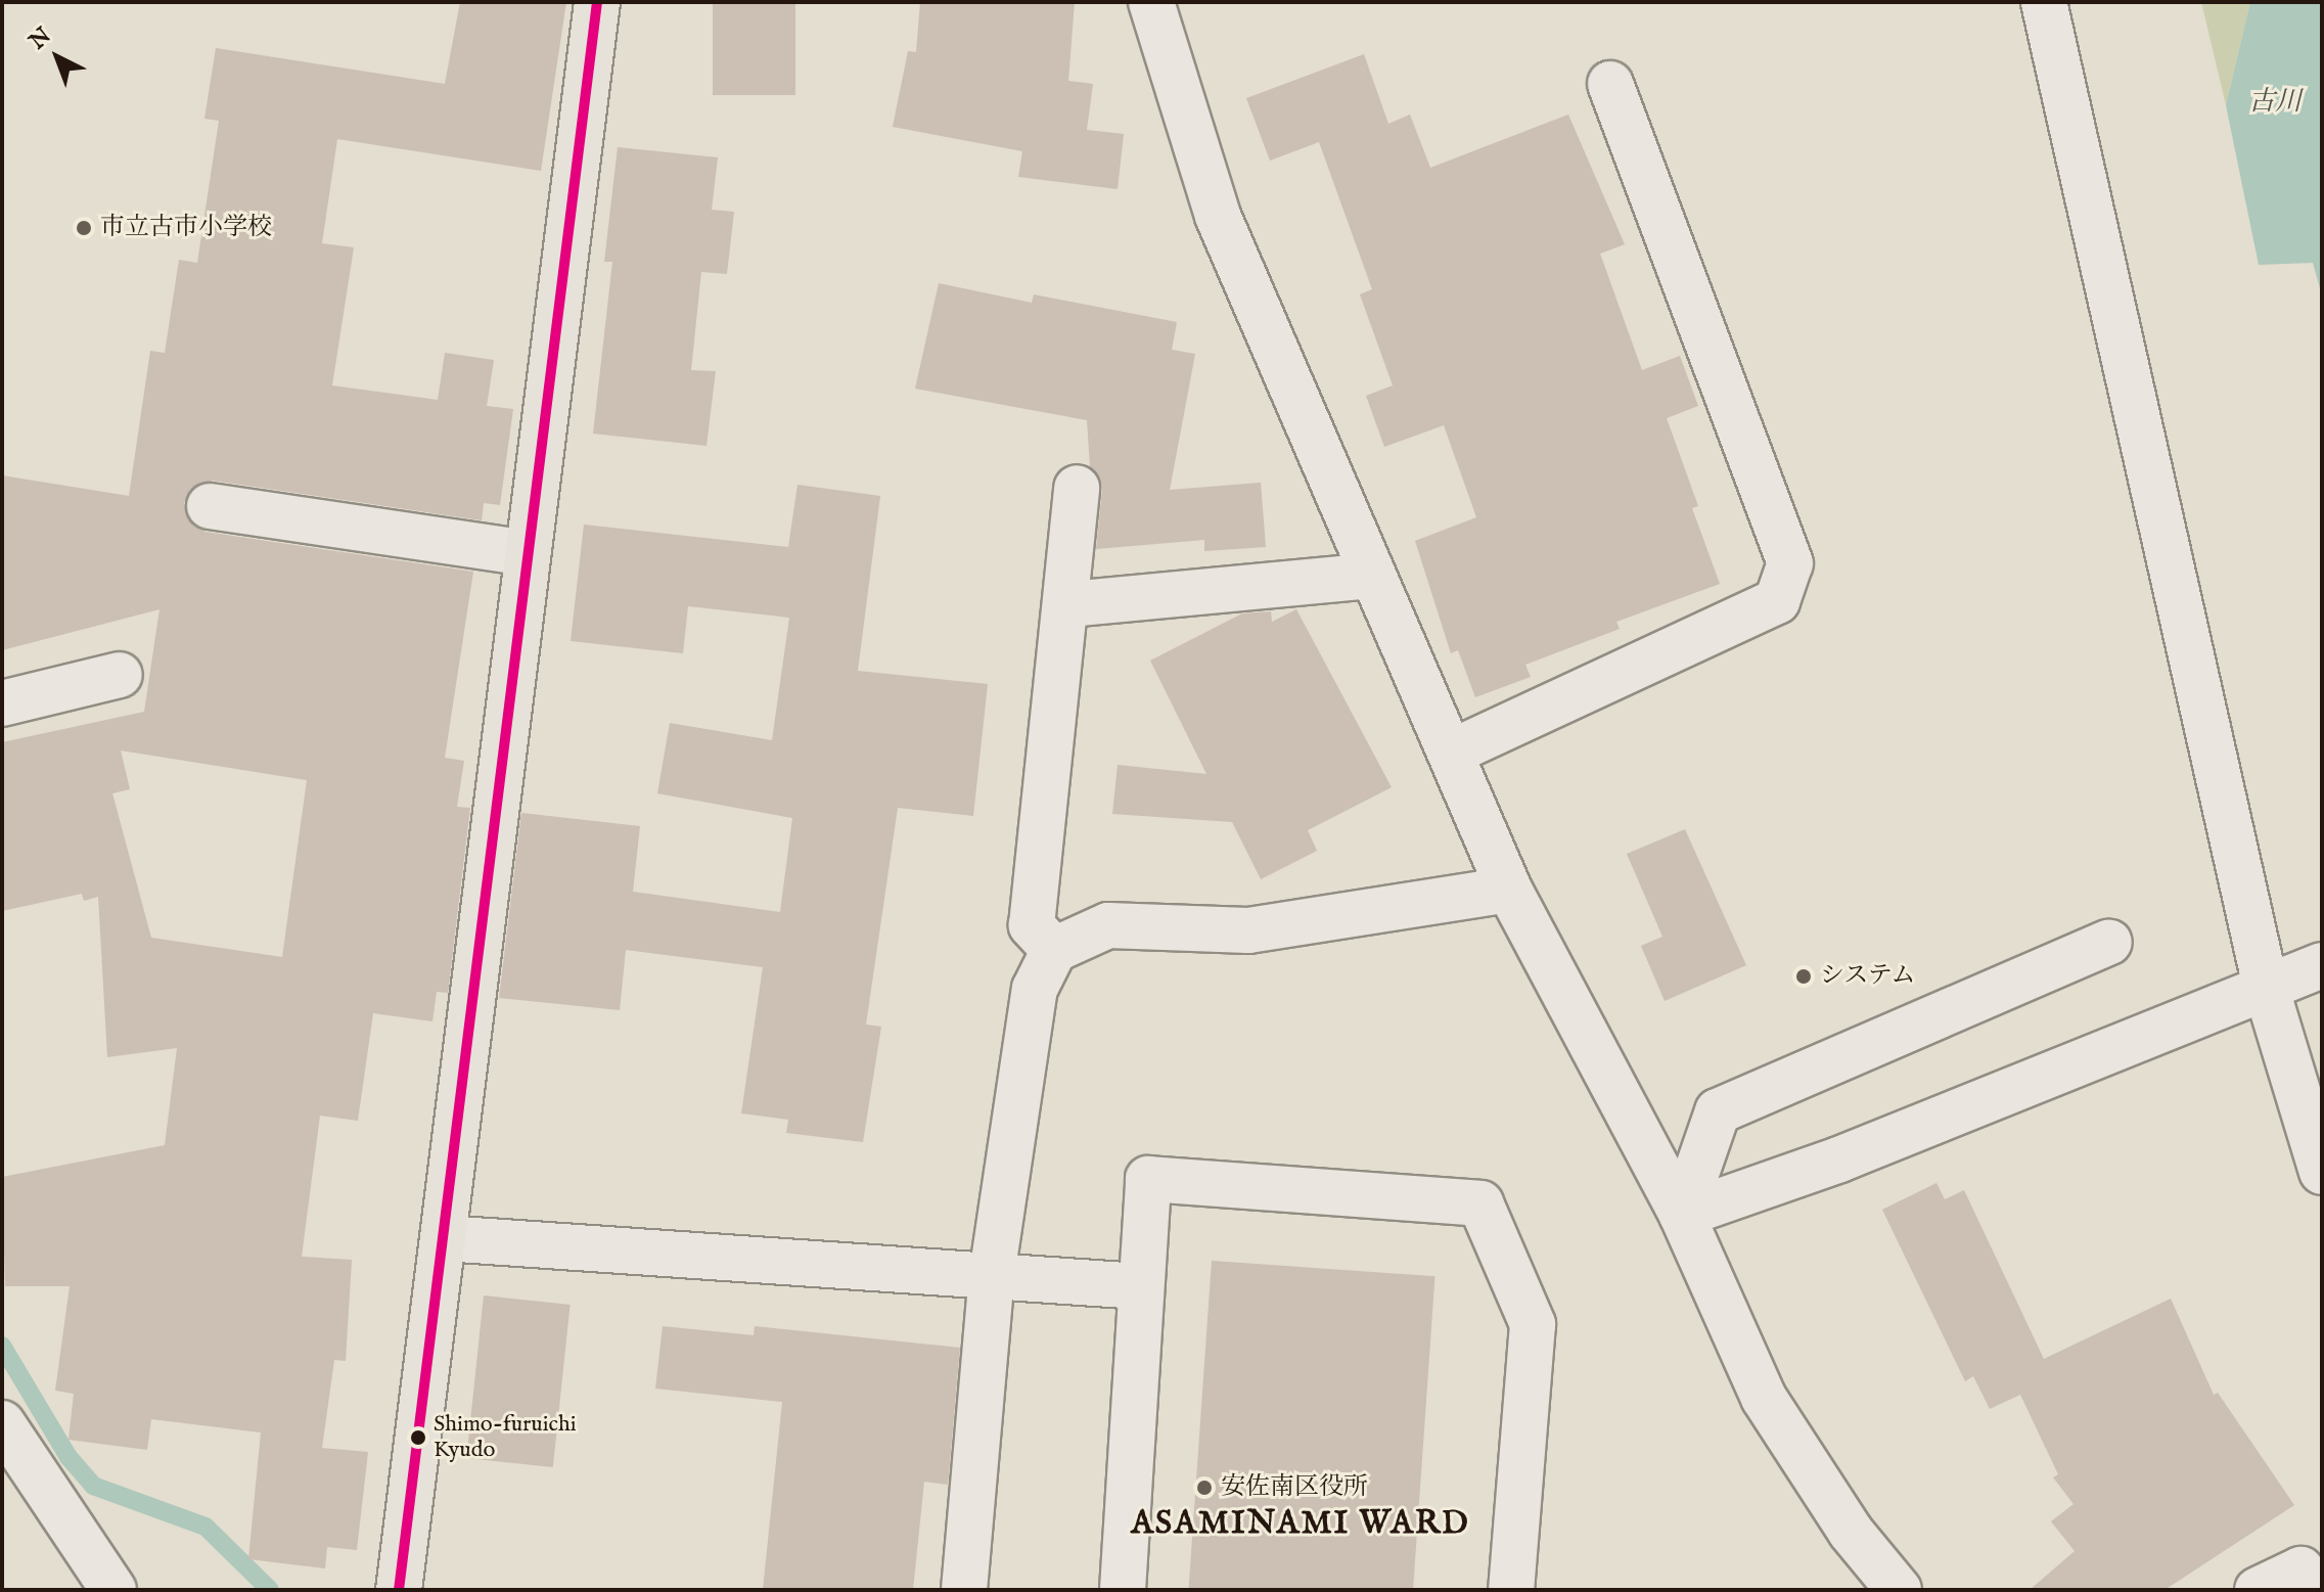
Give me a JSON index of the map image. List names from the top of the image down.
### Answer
{
  "districts": ["ASAMINAMI WARD"],
  "water": ["古川"],
  "places": [
    "市立古市小学校",
    "システム",
    "Shimo-furuichi Kyudo",
    "安佐南区役所"
  ],
  "north": "top left"
}
